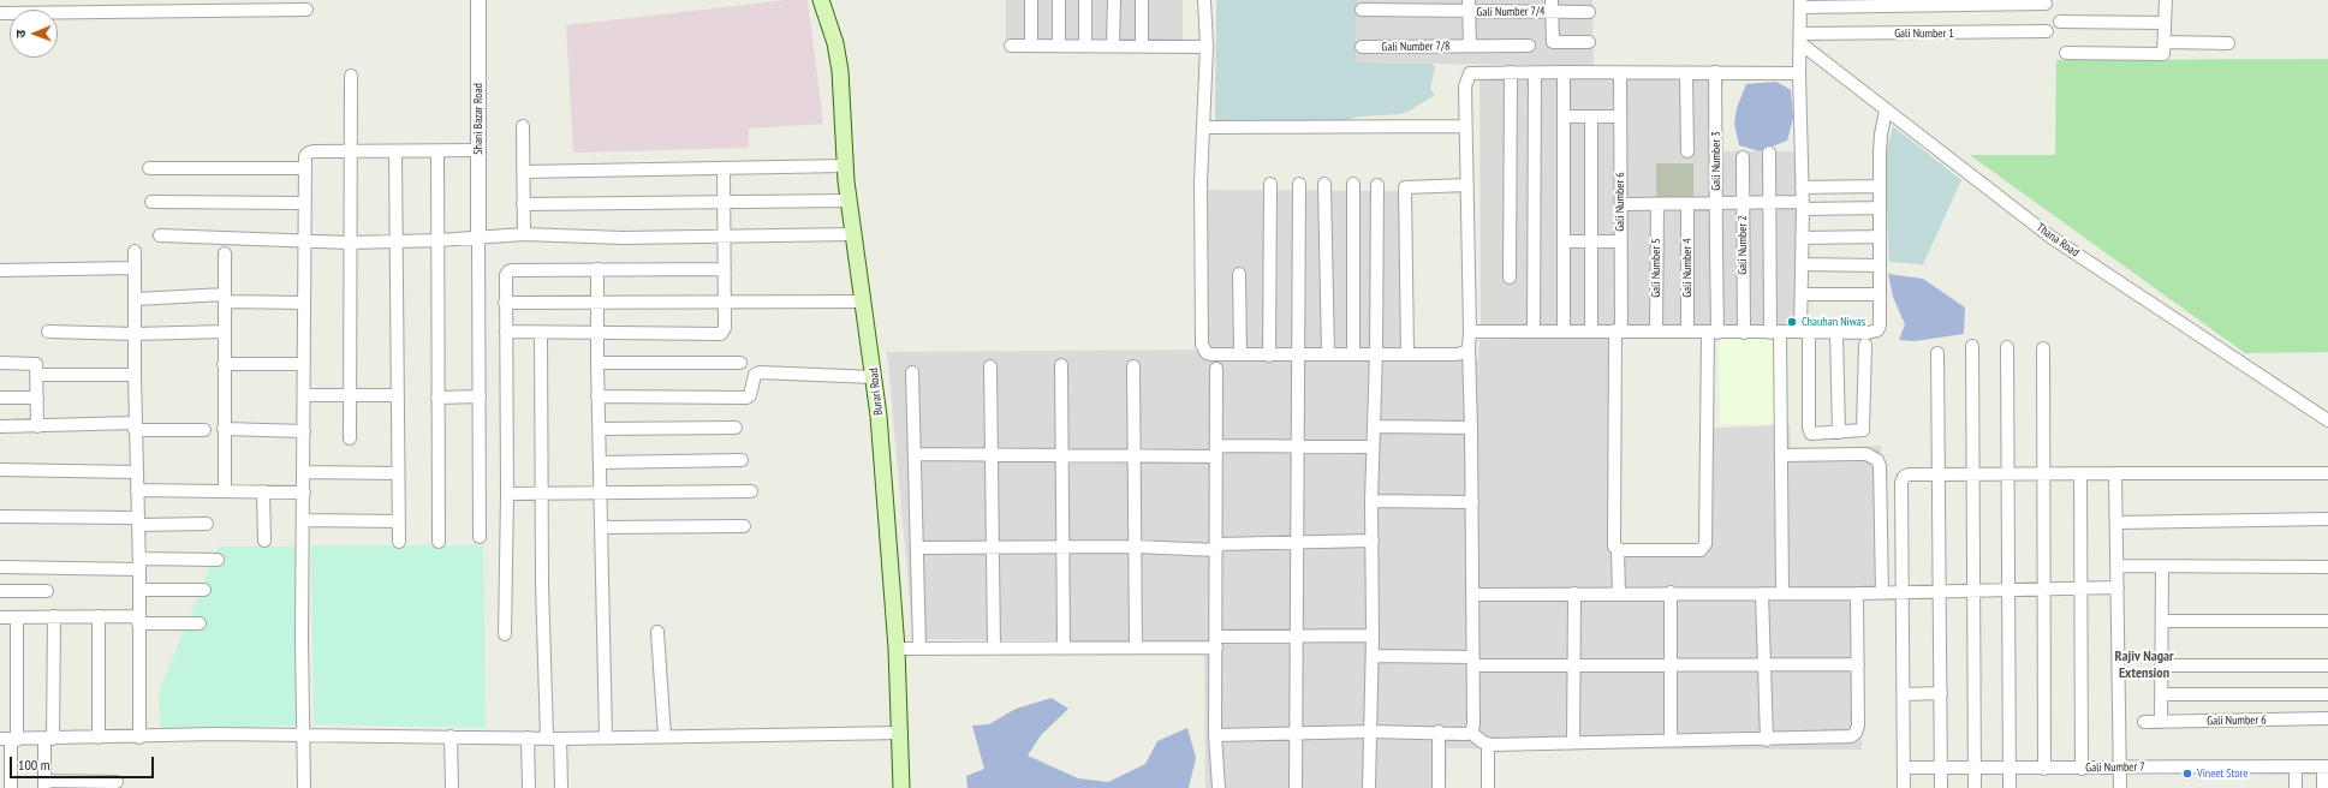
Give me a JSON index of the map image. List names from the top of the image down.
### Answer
{
  "streets": {
    "main road": ["Burari Road"],
    "street": [
      "Gali Number 7/4",
      "Gali Number 1",
      "Gali Number 7/8",
      "Shani Bazar Road",
      "Gali Number 3",
      "Gali Number 6",
      "Thana Road",
      "Gali Number 2",
      "Gali Number 5",
      "Gali Number 4",
      "Gali Number 7"
    ]
  },
  "crossings": [
    ["Gali Number 1", "Thana Road"],
    ["Gali Number 3", "Gali Number 6"]
  ],
  "districts": ["Rajiv Nagar Extension"],
  "places": ["Chauhan Niwas", "Vineet Store"],
  "scale_bar": "100 m",
  "north": "left"
}
